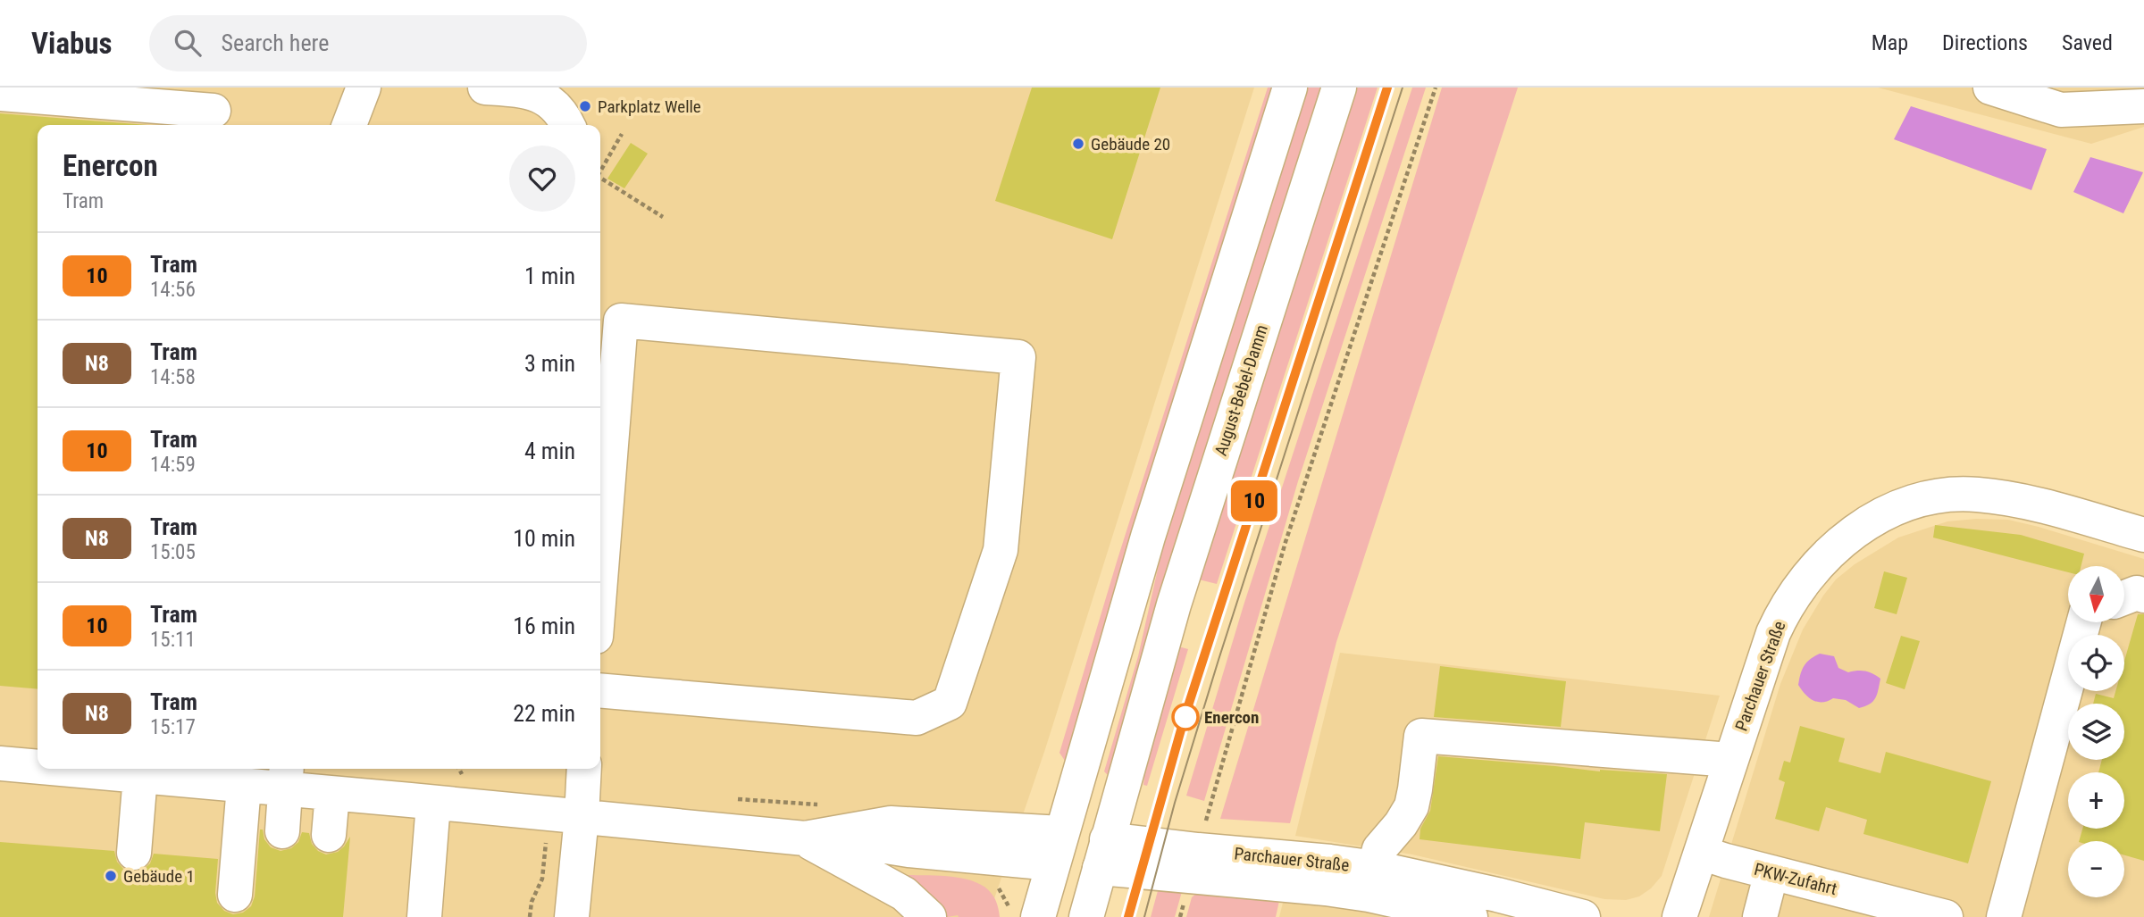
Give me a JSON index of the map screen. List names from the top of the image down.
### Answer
{
  "streets": {
    "main road": ["August-Bebel-Damm", "Parchauer Straße", "PKW-Zufahrt"]
  },
  "crossings": [
    ["August-Bebel-Damm", "Parchauer Straße"],
    ["Parchauer Straße", "PKW-Zufahrt"]
  ],
  "places": [
    "Parkplatz Welle",
    "Gebäude 20",
    "Enercon",
    "Gebäude 1"
  ],
  "lines": ["tram line 10"],
  "north": "bottom",
  "page": {
    "header": "Viabus",
    "search": "Search here",
    "nav": ["Map", "Directions", "Saved"],
    "on_map": "10",
    "heading": ["Enercon", "Tram"],
    "list": [
      {
        "mark": "10",
        "name": "Tram",
        "note": "14:56",
        "value": "1 min"
      },
      {
        "mark": "N8",
        "name": "Tram",
        "note": "14:58",
        "value": "3 min"
      },
      {
        "mark": "10",
        "name": "Tram",
        "note": "14:59",
        "value": "4 min"
      },
      {
        "mark": "N8",
        "name": "Tram",
        "note": "15:05",
        "value": "10 min"
      },
      {
        "mark": "10",
        "name": "Tram",
        "note": "15:11",
        "value": "16 min"
      },
      {
        "mark": "N8",
        "name": "Tram",
        "note": "15:17",
        "value": "22 min"
      }
    ],
    "map_buttons": ["+", "−"]
  }
}
